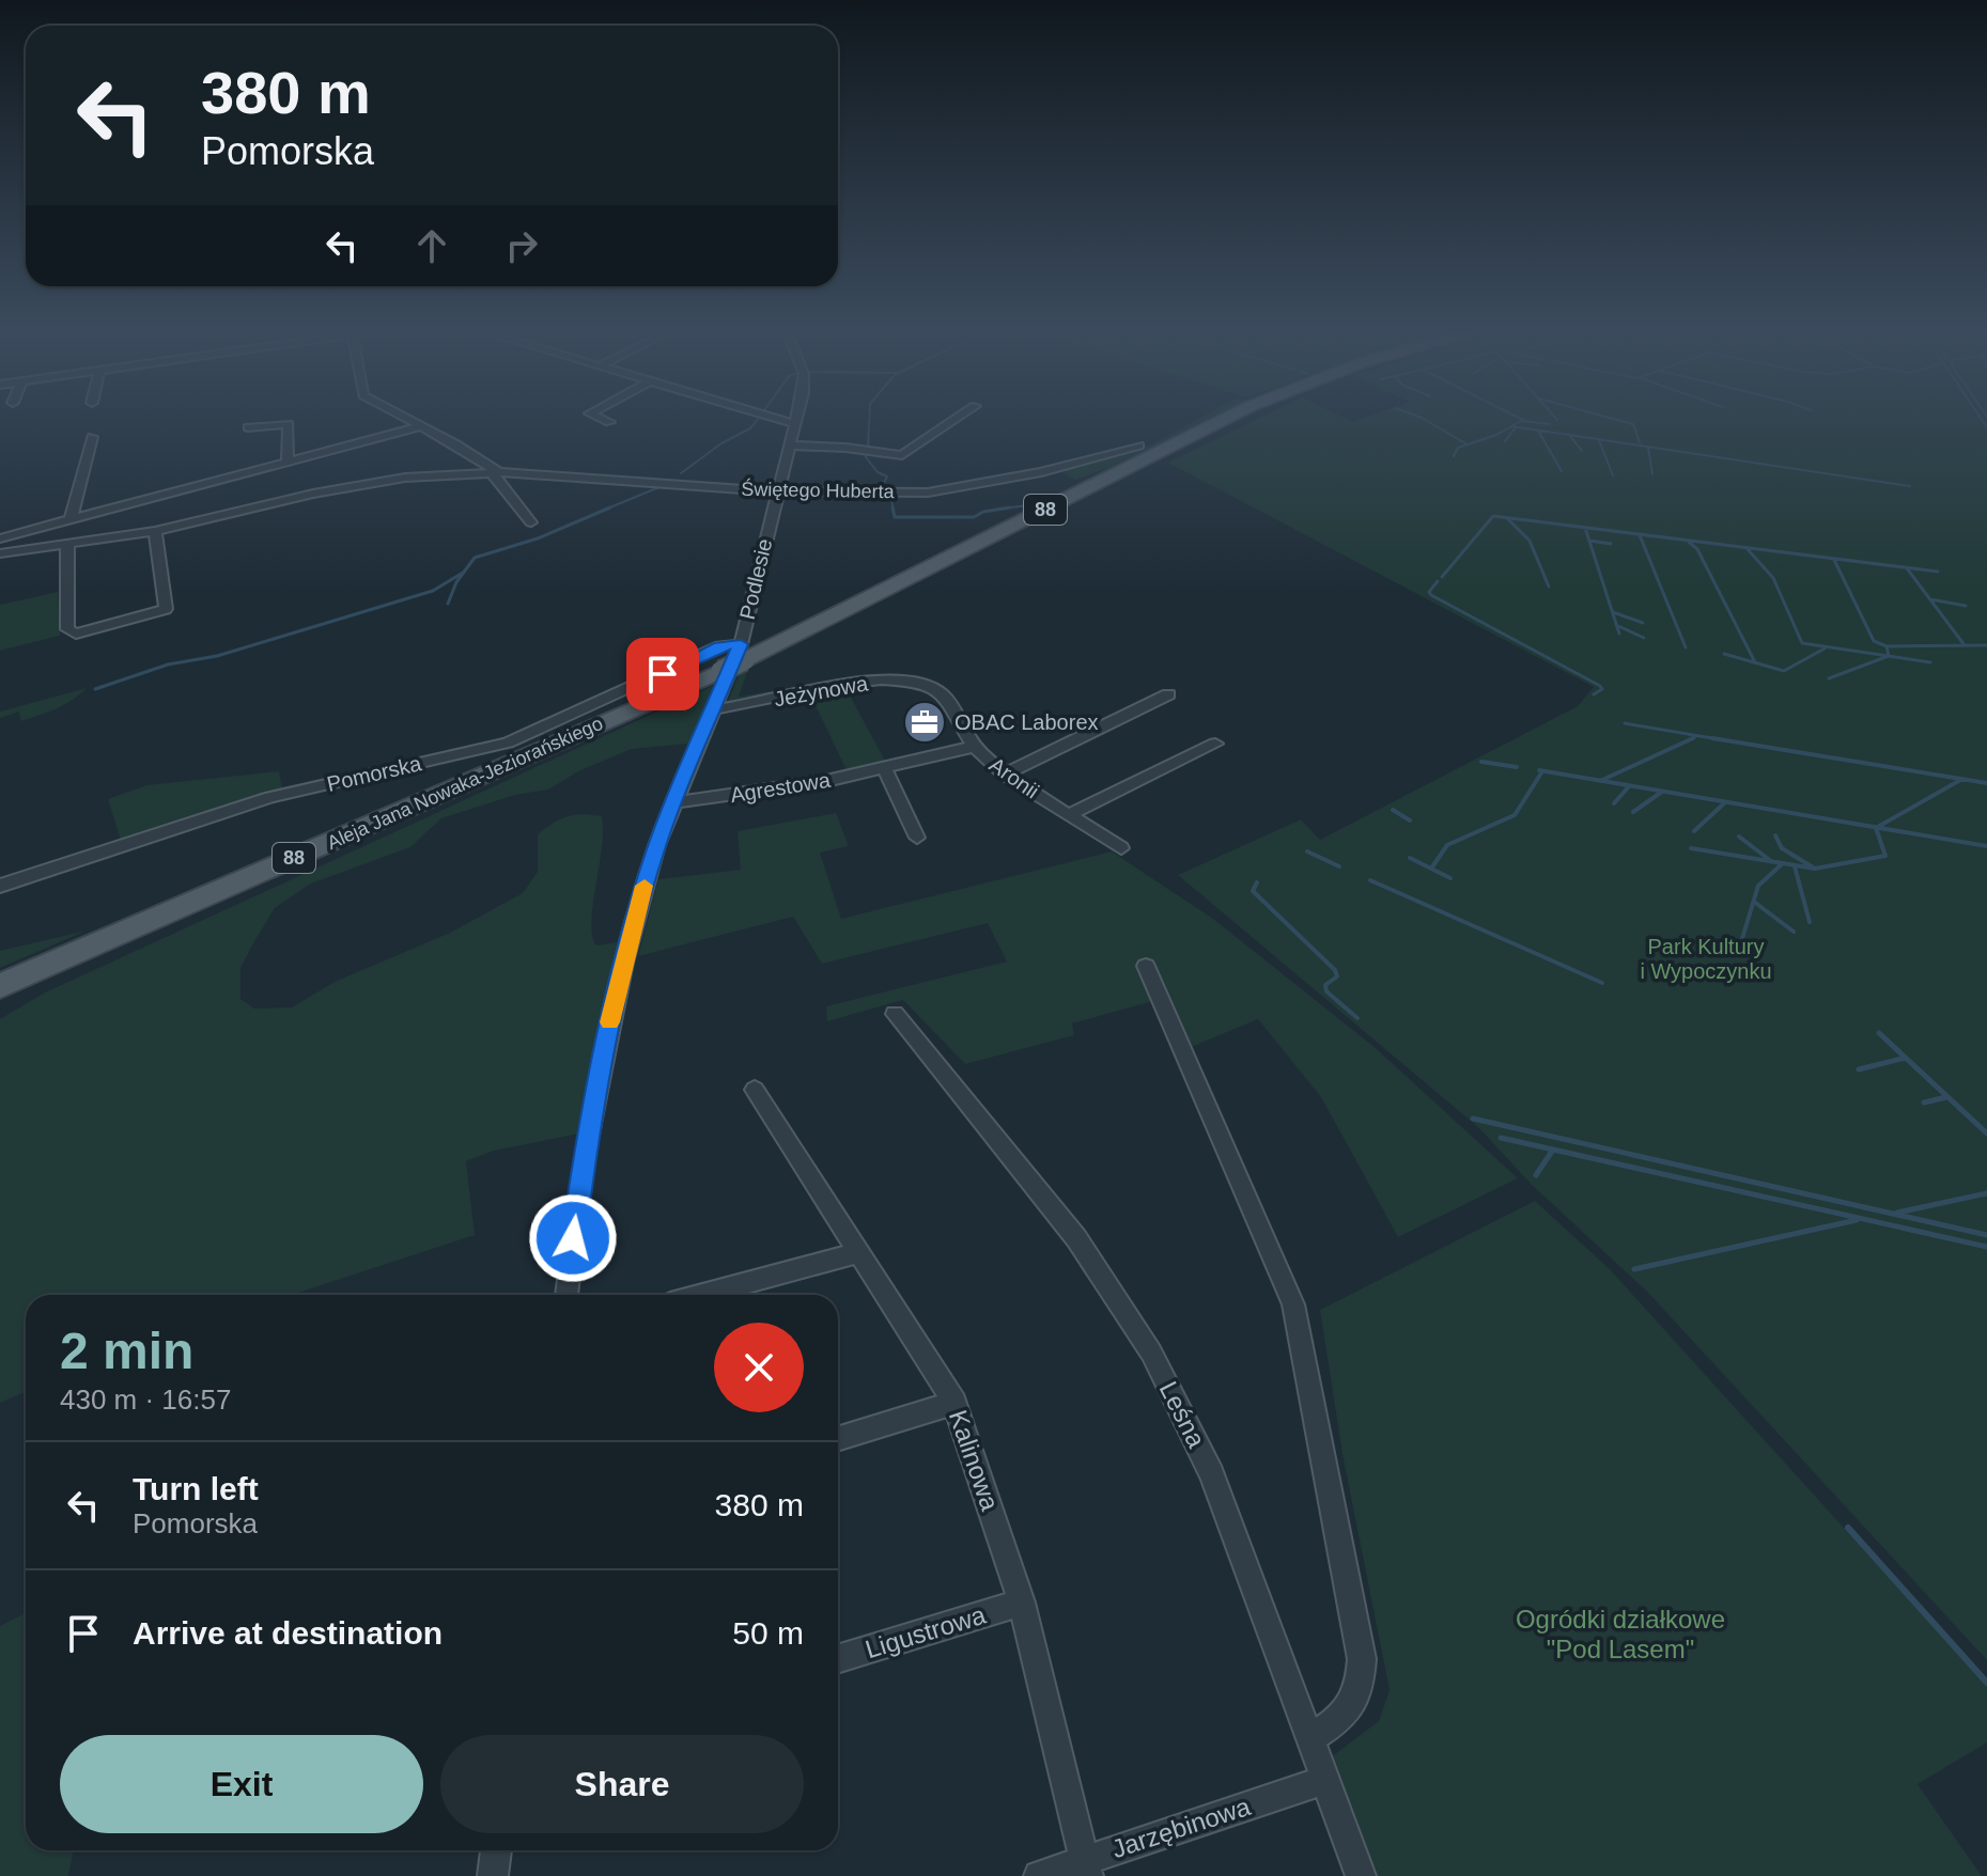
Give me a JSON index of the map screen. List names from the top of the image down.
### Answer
{
  "streets": {
    "main road": ["88", "Aleja Jana Nowaka-Jeziorańskiego"],
    "street": [
      "Świętego Huberta",
      "Podlesie",
      "Jeżynowa",
      "Pomorska",
      "Aronii",
      "Agrestowa",
      "Leśna",
      "Kalinowa",
      "Ligustrowa",
      "Jarzębinowa"
    ]
  },
  "crossings": [
    ["Świętego Huberta", "Podlesie"],
    ["Podlesie", "Jeżynowa"],
    ["Podlesie", "Pomorska"],
    ["Podlesie", "Aleja Jana Nowaka-Jeziorańskiego"],
    ["Podlesie", "Agrestowa"],
    ["Jeżynowa", "Aronii"],
    ["Pomorska", "Aleja Jana Nowaka-Jeziorańskiego"],
    ["Aronii", "Agrestowa"],
    ["Leśna", "Jarzębinowa"],
    ["Kalinowa", "Ligustrowa"],
    ["Kalinowa", "Jarzębinowa"]
  ],
  "parks": ["Park Kultury i Wypoczynku", "Ogródki działkowe \"Pod Lasem\""],
  "places": {
    "office": ["OBAC Laborex"]
  },
  "page": {
    "turn": ["380 m", "Pomorska"],
    "heading": ["2 min", "430 m · 16:57"],
    "list": [
      {
        "name": "Turn left",
        "note": "Pomorska",
        "value": "380 m"
      },
      {
        "name": "Arrive at destination",
        "value": "50 m"
      }
    ],
    "buttons": ["Exit", "Share"]
  }
}
